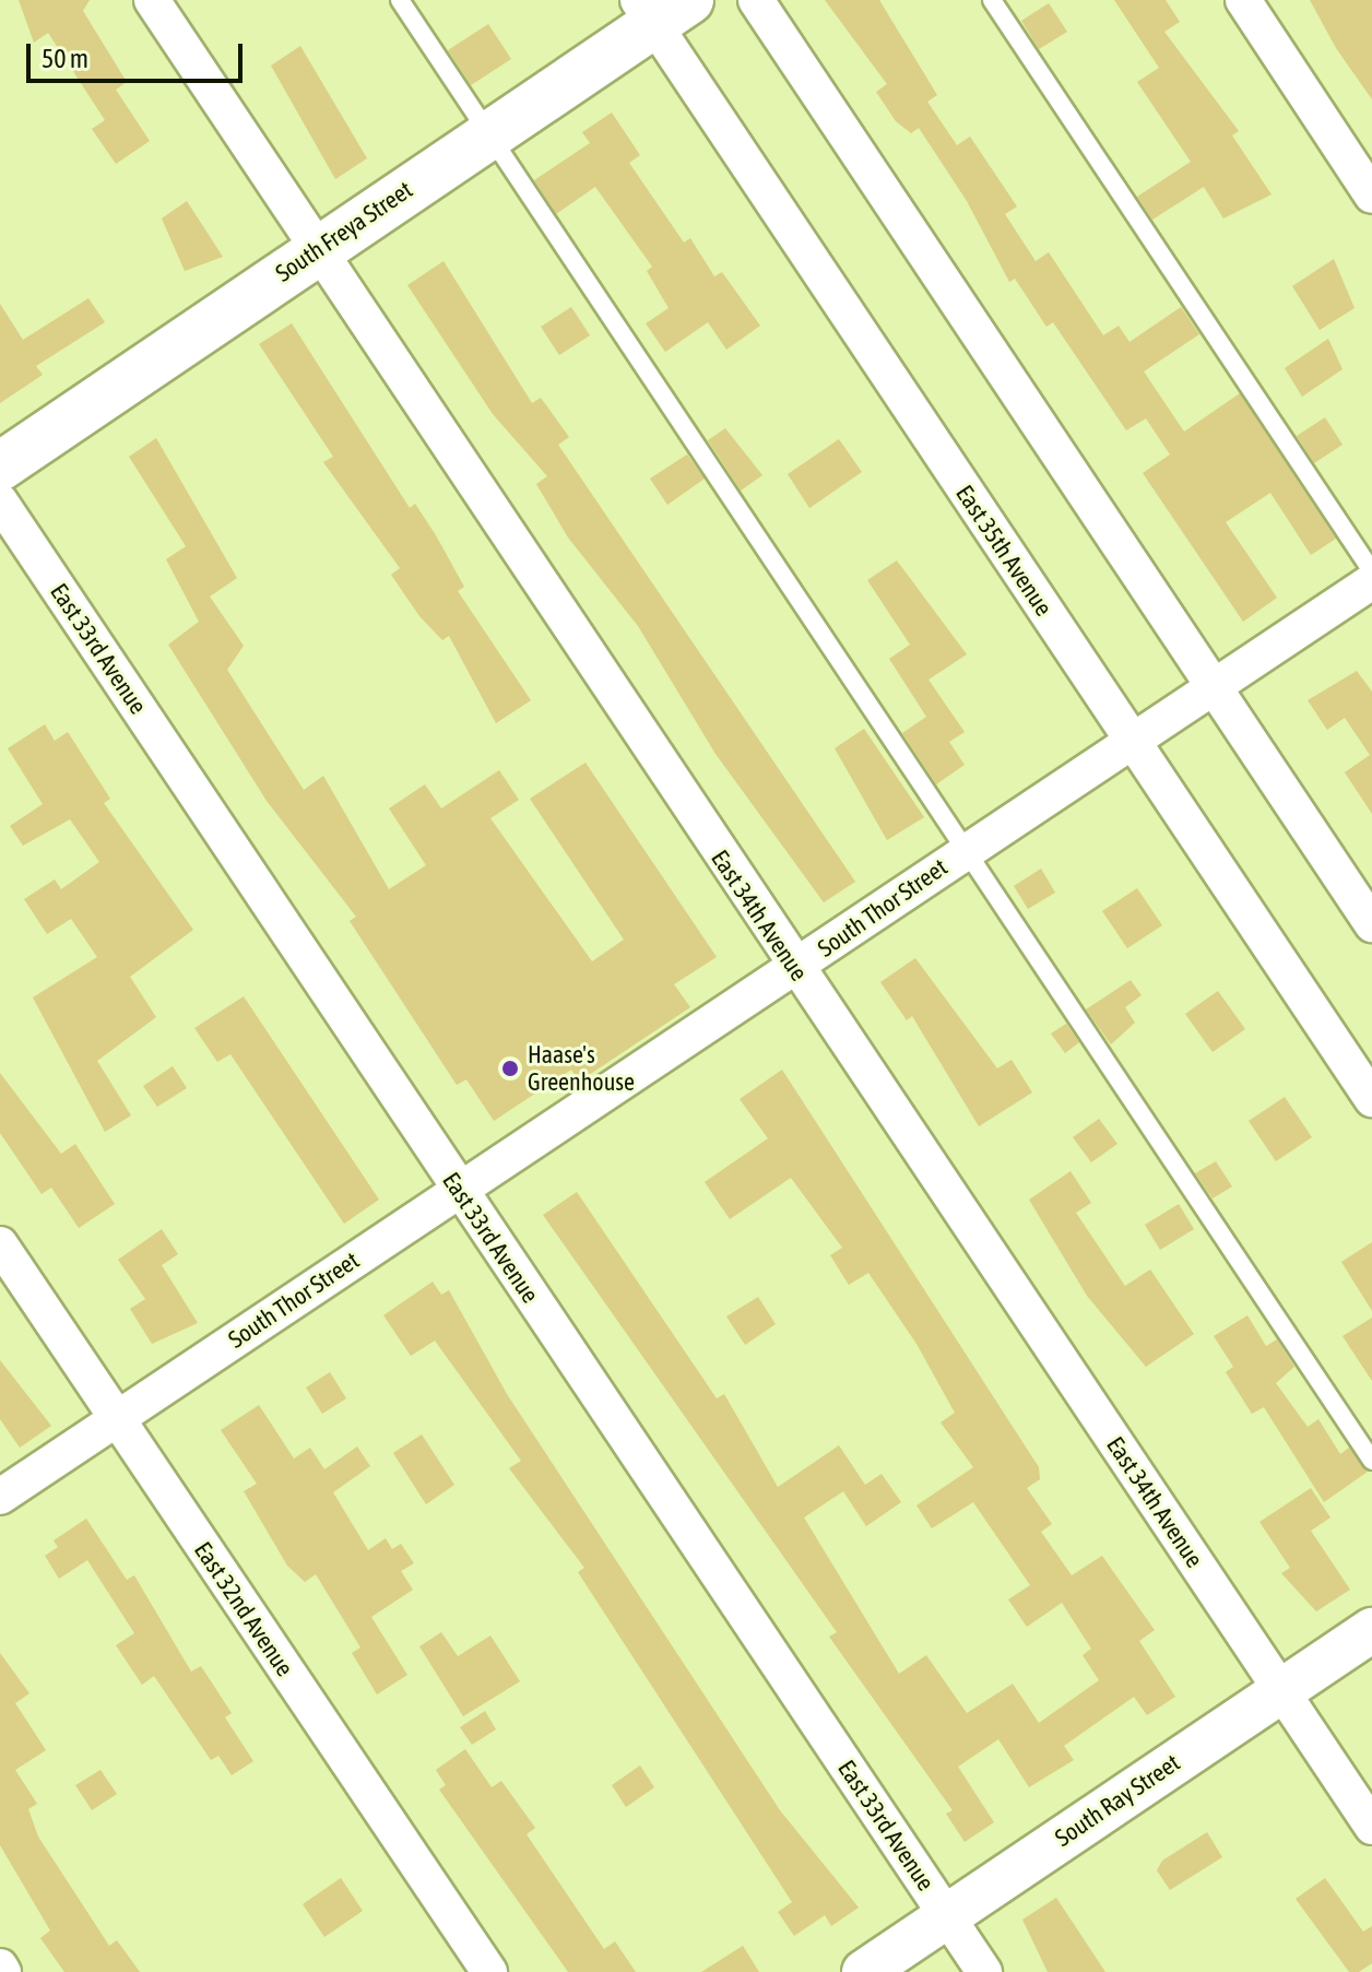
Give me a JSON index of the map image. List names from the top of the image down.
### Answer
{
  "streets": {
    "main road": ["South Freya Street"],
    "street": [
      "East 35th Avenue",
      "East 33rd Avenue",
      "South Thor Street",
      "East 34th Avenue",
      "East 32nd Avenue",
      "South Ray Street"
    ]
  },
  "crossings": [
    ["South Freya Street", "East 35th Avenue"],
    ["South Freya Street", "East 34th Avenue"],
    ["East 35th Avenue", "South Thor Street"],
    ["East 33rd Avenue", "South Thor Street"],
    ["East 33rd Avenue", "South Ray Street"],
    ["South Thor Street", "East 34th Avenue"],
    ["South Thor Street", "East 32nd Avenue"],
    ["East 34th Avenue", "South Ray Street"]
  ],
  "places": ["Haase's Greenhouse"],
  "scale_bar": "50 m"
}
